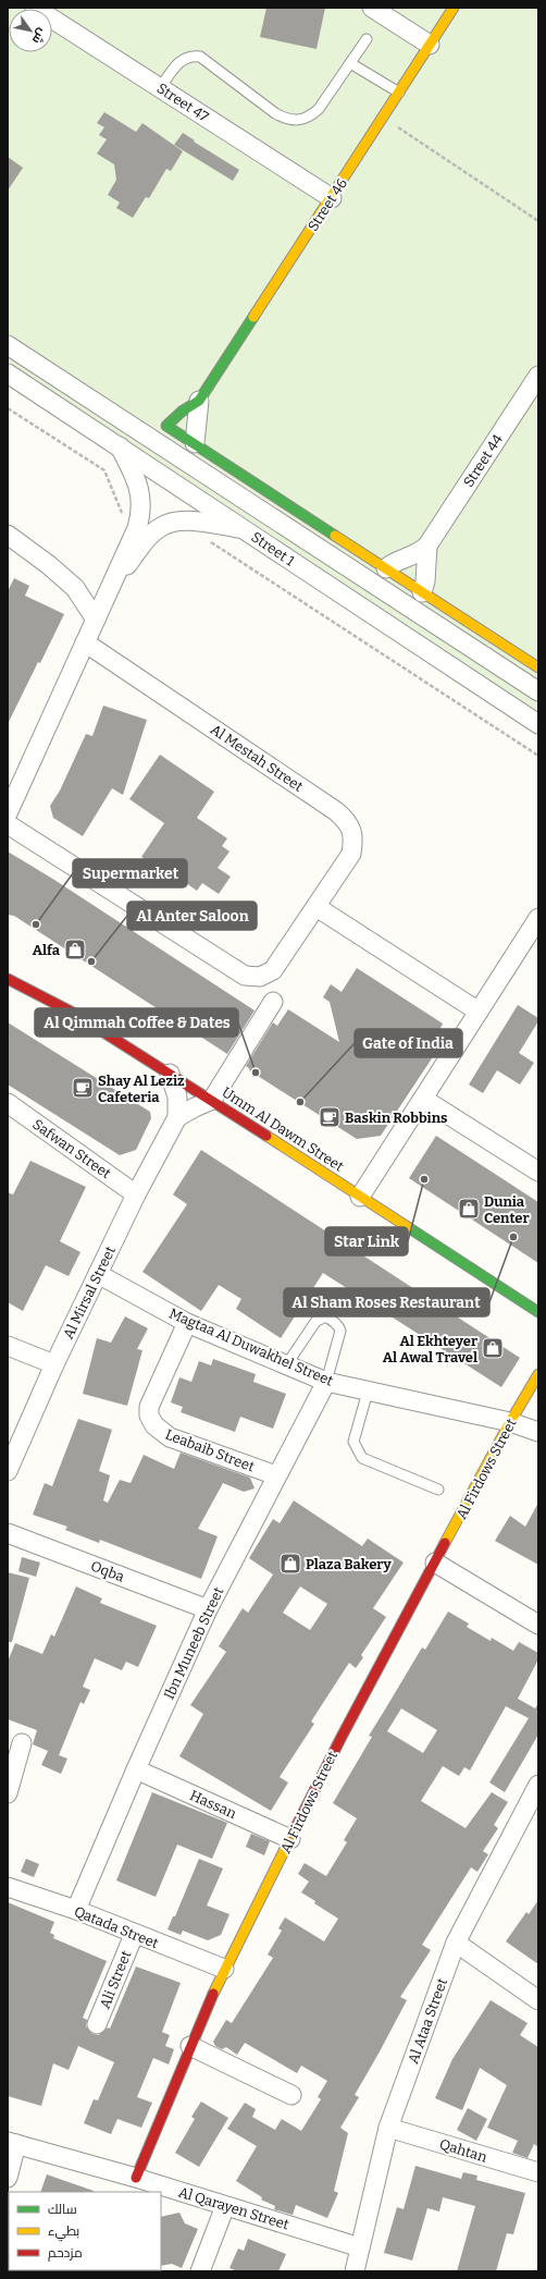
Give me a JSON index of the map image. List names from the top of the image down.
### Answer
{
  "streets": {
    "street": [
      "Street 47",
      "Street 46",
      "Street 44",
      "Street 1",
      "Al Mestah Street",
      "Umm Al Dawm Street",
      "Safwan Street",
      "Al Mirsal Street",
      "Magtaa Al Duwakhel Street",
      "Leabaib Street",
      "Al Firdows Street",
      "Oqba",
      "Ibn Muneeb Street",
      "Hassan",
      "Qatada Street",
      "Ali Street",
      "Al Ataa Street",
      "Qahtan",
      "Al Qarayen Street"
    ]
  },
  "crossings": [
    ["Street 47", "Street 46"],
    ["Umm Al Dawm Street", "Al Mirsal Street"],
    ["Safwan Street", "Al Mirsal Street"],
    ["Al Mirsal Street", "Magtaa Al Duwakhel Street"],
    ["Magtaa Al Duwakhel Street", "Leabaib Street"],
    ["Magtaa Al Duwakhel Street", "Al Firdows Street"],
    ["Magtaa Al Duwakhel Street", "Ibn Muneeb Street"],
    ["Leabaib Street", "Ibn Muneeb Street"],
    ["Al Firdows Street", "Hassan"],
    ["Al Firdows Street", "Qatada Street"],
    ["Al Firdows Street", "Al Qarayen Street"],
    ["Oqba", "Ibn Muneeb Street"],
    ["Ibn Muneeb Street", "Hassan"],
    ["Ibn Muneeb Street", "Qatada Street"],
    ["Qatada Street", "Ali Street"],
    ["Al Ataa Street", "Qahtan"],
    ["Al Ataa Street", "Al Qarayen Street"]
  ],
  "places": {
    "other": [
      "Supermarket",
      "Al Anter Saloon",
      "Al Qimmah Coffee & Dates",
      "Gate of India",
      "Star Link",
      "Al Sham Roses Restaurant"
    ],
    "shop": [
      "Alfa",
      "Dunia Center",
      "Al Ekhteyer Al Awal Travel",
      "Plaza Bakery"
    ],
    "cafe": ["Shay Al Leziz Cafeteria", "Baskin Robbins"]
  },
  "legend": ["سالك", "بطيء", "مزدحم"],
  "north": "bottom right"
}
